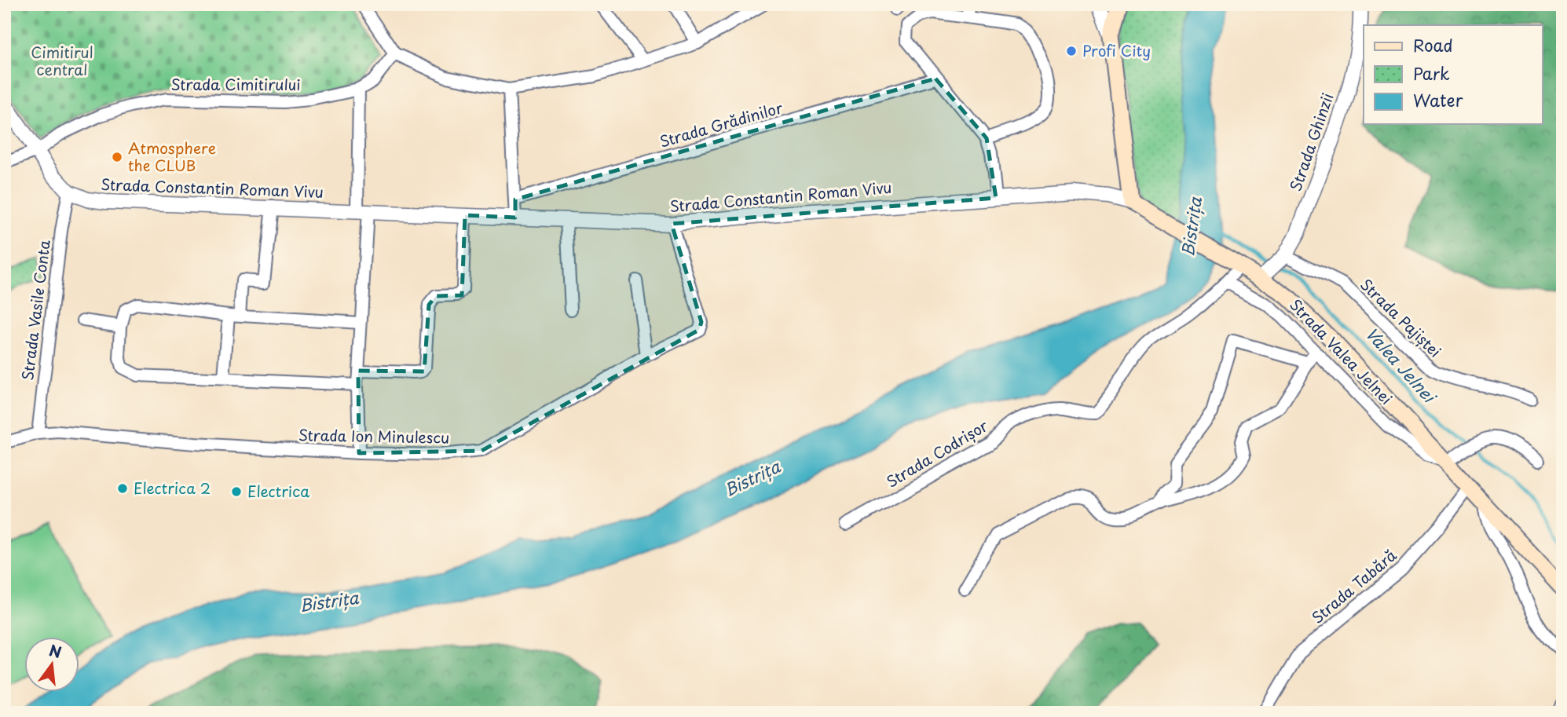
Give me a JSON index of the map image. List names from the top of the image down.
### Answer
{
  "streets": {
    "main road": ["Strada Valea Jelnei"],
    "street": [
      "Strada Cimitirului",
      "Strada Grădinilor",
      "Strada Ghinzii",
      "Strada Constantin Roman Vivu",
      "Strada Vasile Conta",
      "Strada Pajiștei",
      "Strada Ion Minulescu",
      "Strada Codrișor",
      "Strada Tabără"
    ]
  },
  "crossings": [
    ["Strada Ghinzii", "Strada Pajiștei"],
    ["Strada Ghinzii", "Strada Valea Jelnei"],
    ["Strada Constantin Roman Vivu", "Strada Vasile Conta"],
    ["Strada Constantin Roman Vivu", "Strada Valea Jelnei"],
    ["Strada Constantin Roman Vivu", "Strada Ion Minulescu"],
    ["Strada Vasile Conta", "Strada Ion Minulescu"],
    ["Strada Valea Jelnei", "Strada Codrișor"],
    ["Strada Valea Jelnei", "Strada Tabără"]
  ],
  "water": ["Bistrița", "Valea Jelnei"],
  "parks": ["Cimitirul central"],
  "places": [
    "Profi City",
    "Atmosphere the CLUB",
    "Electrica 2",
    "Electrica"
  ],
  "legend": ["Road", "Park", "Water"],
  "north": "top"
}
